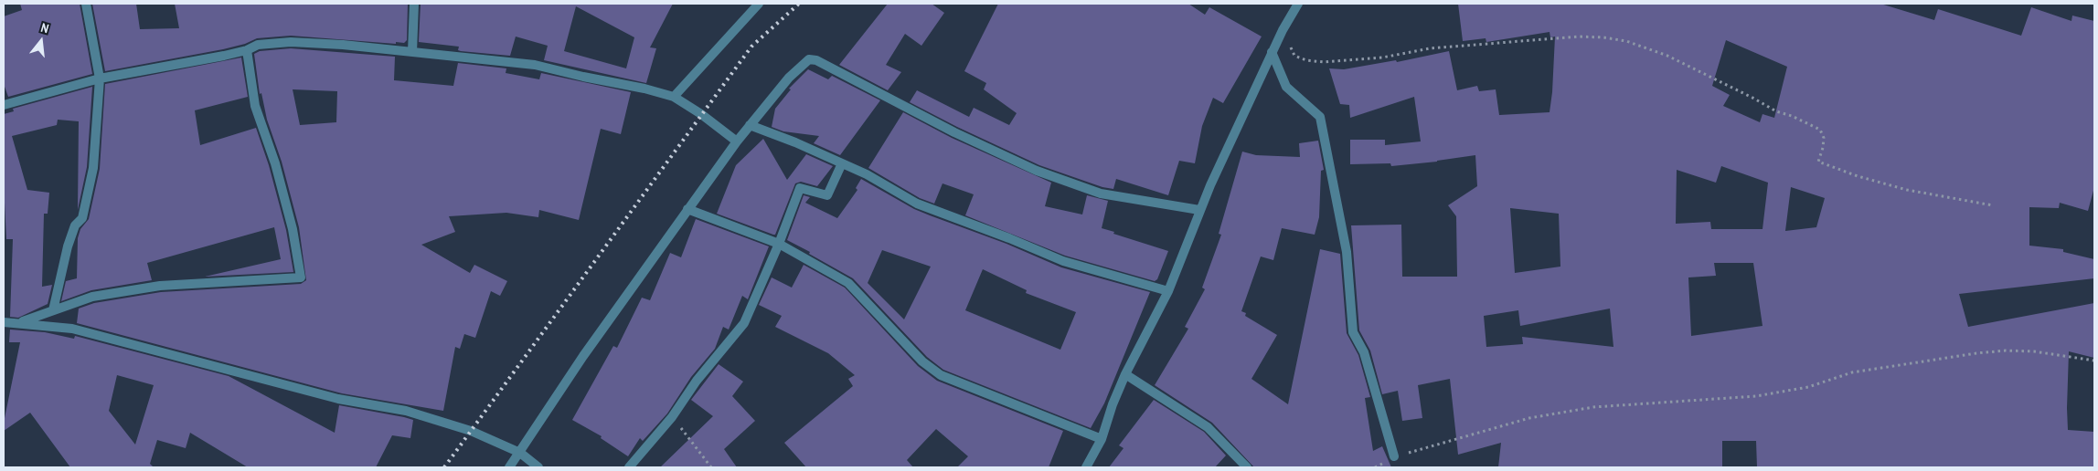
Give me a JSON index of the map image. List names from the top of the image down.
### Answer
{
  "north": "top"
}
